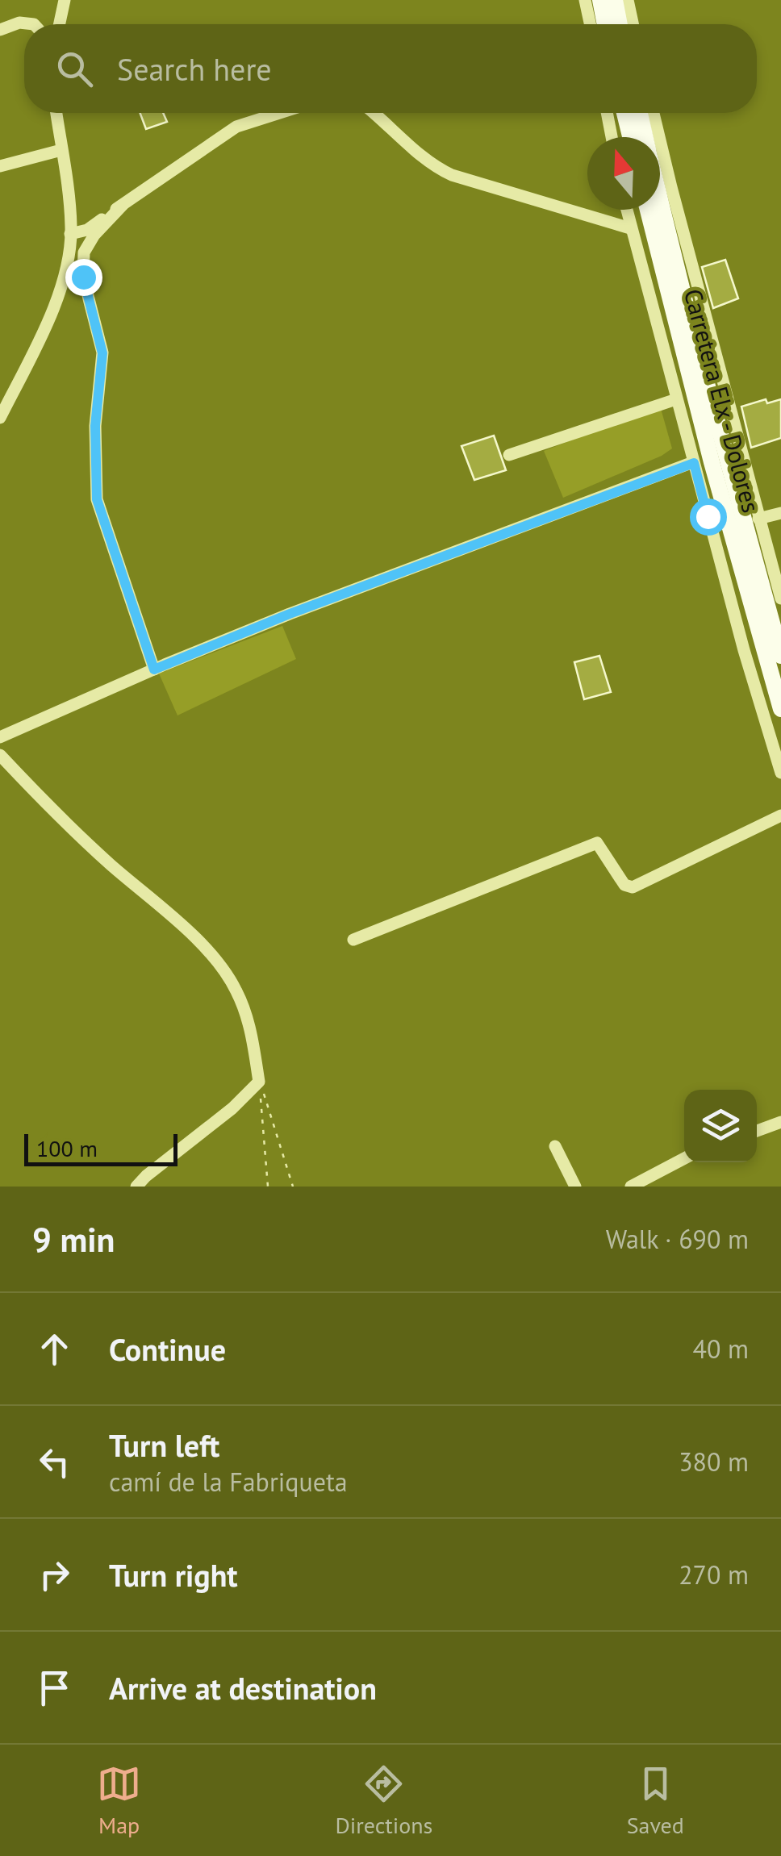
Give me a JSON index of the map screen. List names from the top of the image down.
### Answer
{
  "streets": {
    "main road": ["Carretera Elx - Dolores"]
  },
  "scale_bar": "100 m",
  "north": "top",
  "page": {
    "search": "Search here",
    "scale": "100 m",
    "heading": ["9 min", "Walk · 690 m"],
    "list": [
      ["Continue", "40 m"],
      ["Turn left", "camí de la Fabriqueta", "380 m"],
      ["Turn right", "270 m"],
      "Arrive at destination"
    ],
    "nav": ["Map", "Directions", "Saved"]
  }
}
